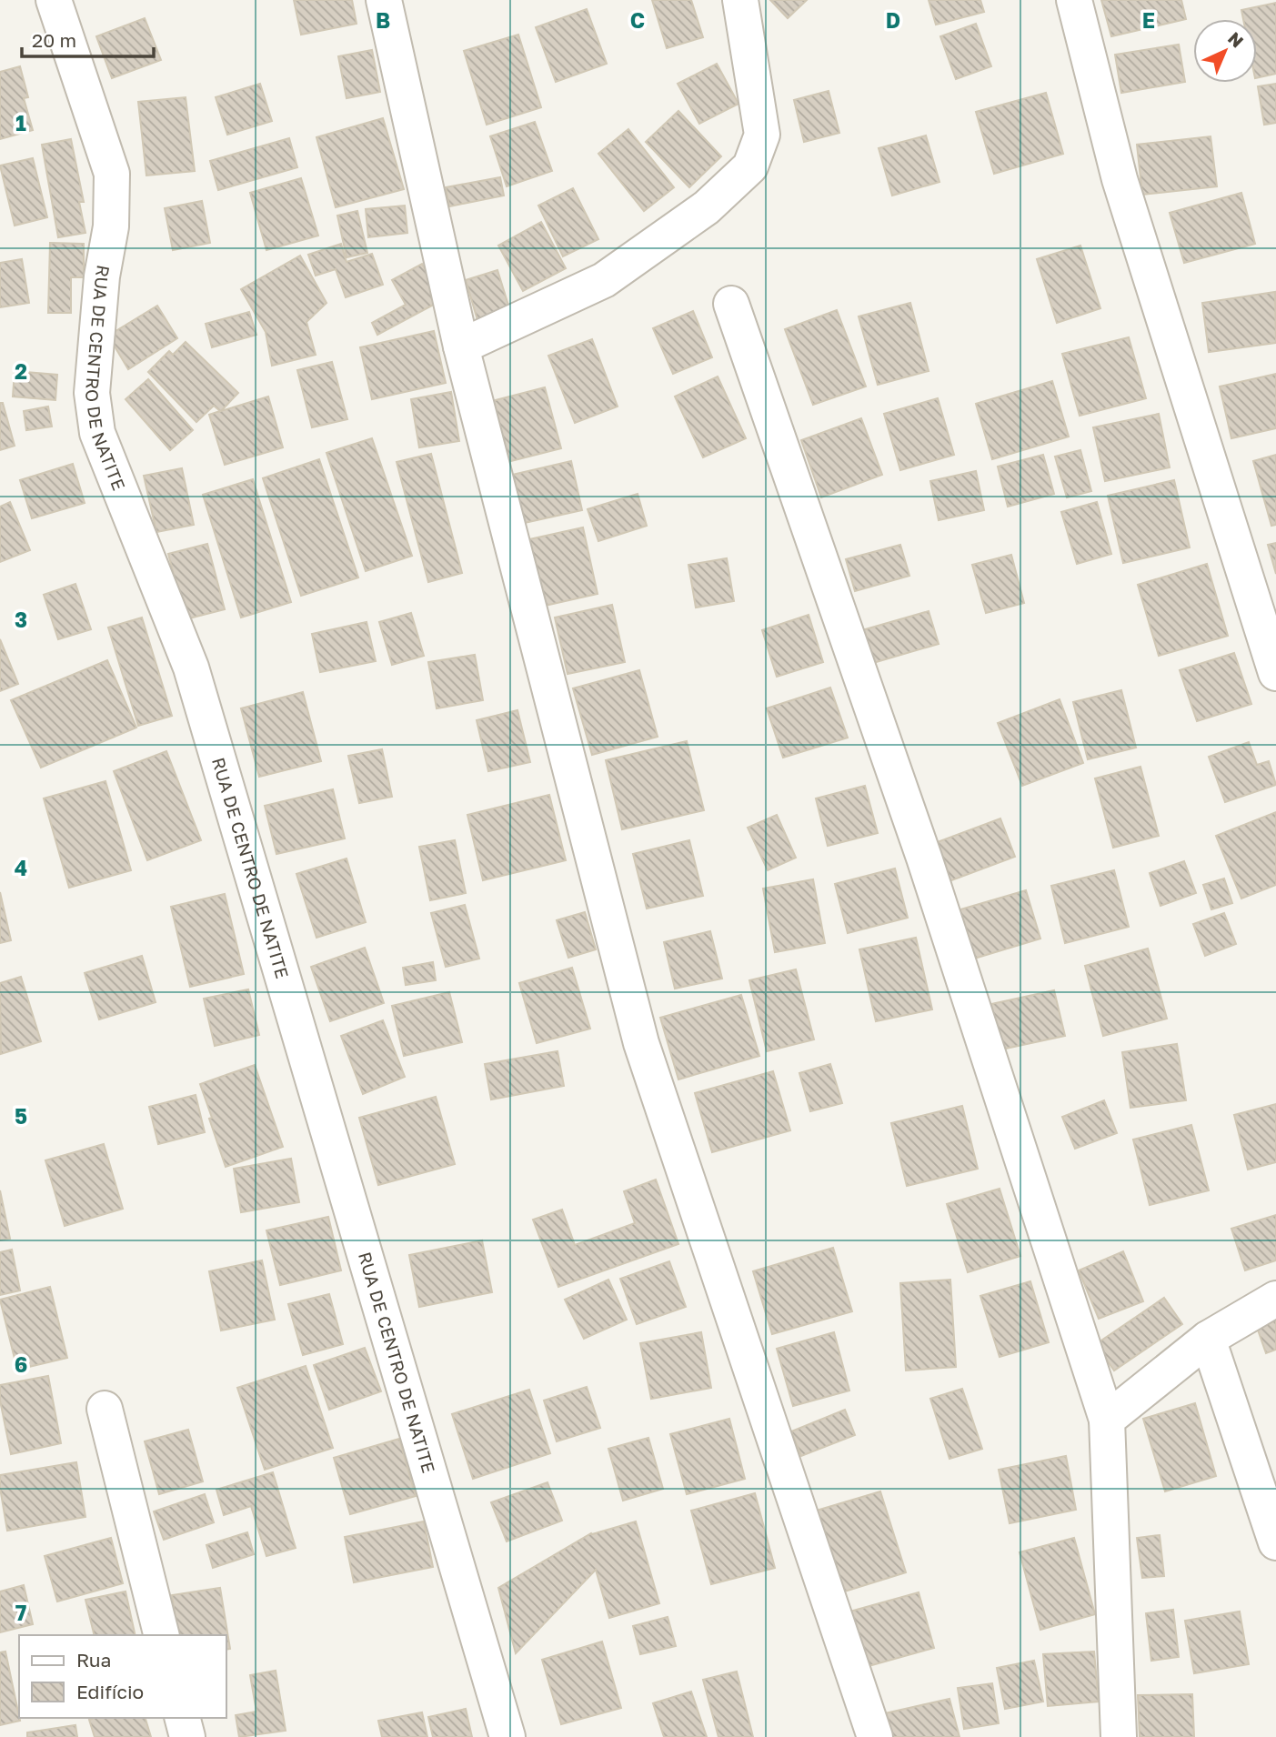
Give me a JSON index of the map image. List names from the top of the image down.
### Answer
{
  "streets": {
    "street": ["RUA DE CENTRO DE NATITE"]
  },
  "legend": ["Rua", "Edifício"],
  "scale_bar": "20 m",
  "north": "top right",
  "grid": {
    "columns": [
      "B",
      "C",
      "D",
      "E"
    ],
    "rows": [
      "1",
      "2",
      "3",
      "4",
      "5",
      "6",
      "7"
    ]
  }
}
